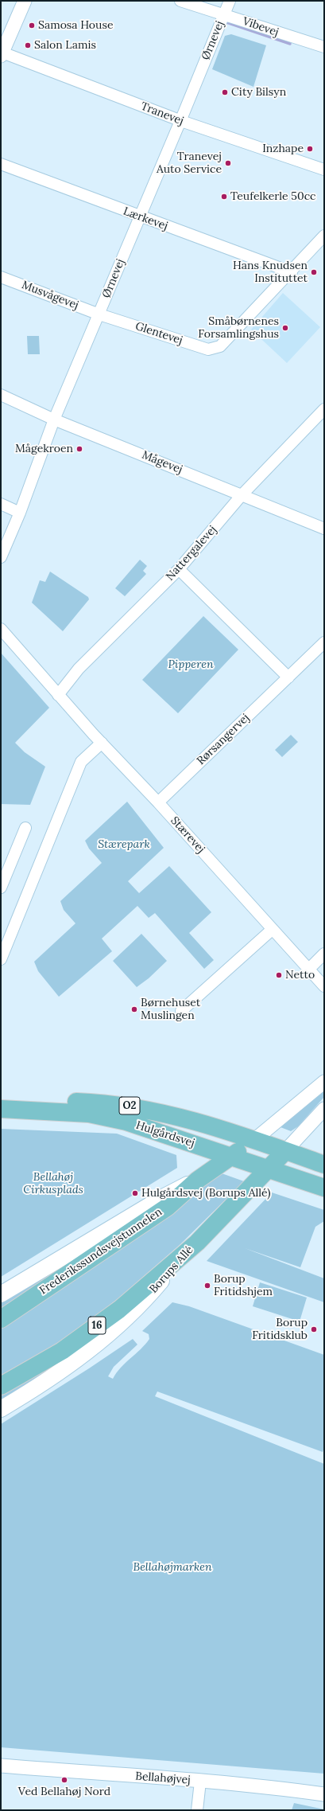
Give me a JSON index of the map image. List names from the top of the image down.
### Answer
{
  "streets": {
    "main road": [
      "O2",
      "Hulgårdsvej",
      "Frederikssundsvejstunnelen",
      "Borups Allé",
      "16"
    ],
    "street": [
      "Vibevej",
      "Ørnevej",
      "Tranevej",
      "Lærkevej",
      "Musvågevej",
      "Glentevej",
      "Mågevej",
      "Nattergalevej",
      "Rørsangervej",
      "Stærevej",
      "Bellahøjvej"
    ]
  },
  "crossings": [
    ["Vibevej", "Ørnevej"],
    ["Ørnevej", "Tranevej"],
    ["Ørnevej", "Lærkevej"],
    ["Ørnevej", "Musvågevej"],
    ["Ørnevej", "Glentevej"],
    ["Ørnevej", "Mågevej"],
    ["Lærkevej", "Glentevej"],
    ["Musvågevej", "Glentevej"],
    ["Mågevej", "Nattergalevej"],
    ["Nattergalevej", "Stærevej"],
    ["Rørsangervej", "Stærevej"],
    ["Hulgårdsvej", "Borups Allé"],
    ["Borups Allé", "16"]
  ],
  "parks": [
    "Pipperen",
    "Stærepark",
    "Bellahøj Cirkusplads",
    "Bellahøjmarken"
  ],
  "places": [
    "Samosa House",
    "Salon Lamis",
    "City Bilsyn",
    "Inzhape",
    "Tranevej Auto Service",
    "Teufelkerle 50cc",
    "Hans Knudsen Instituttet",
    "Småbørnenes Forsamlingshus",
    "Mågekroen",
    "Netto",
    "Børnehuset Muslingen",
    "Hulgårdsvej (Borups Allé)",
    "Borup Fritidshjem",
    "Borup Fritidsklub",
    "Ved Bellahøj Nord"
  ]
}
